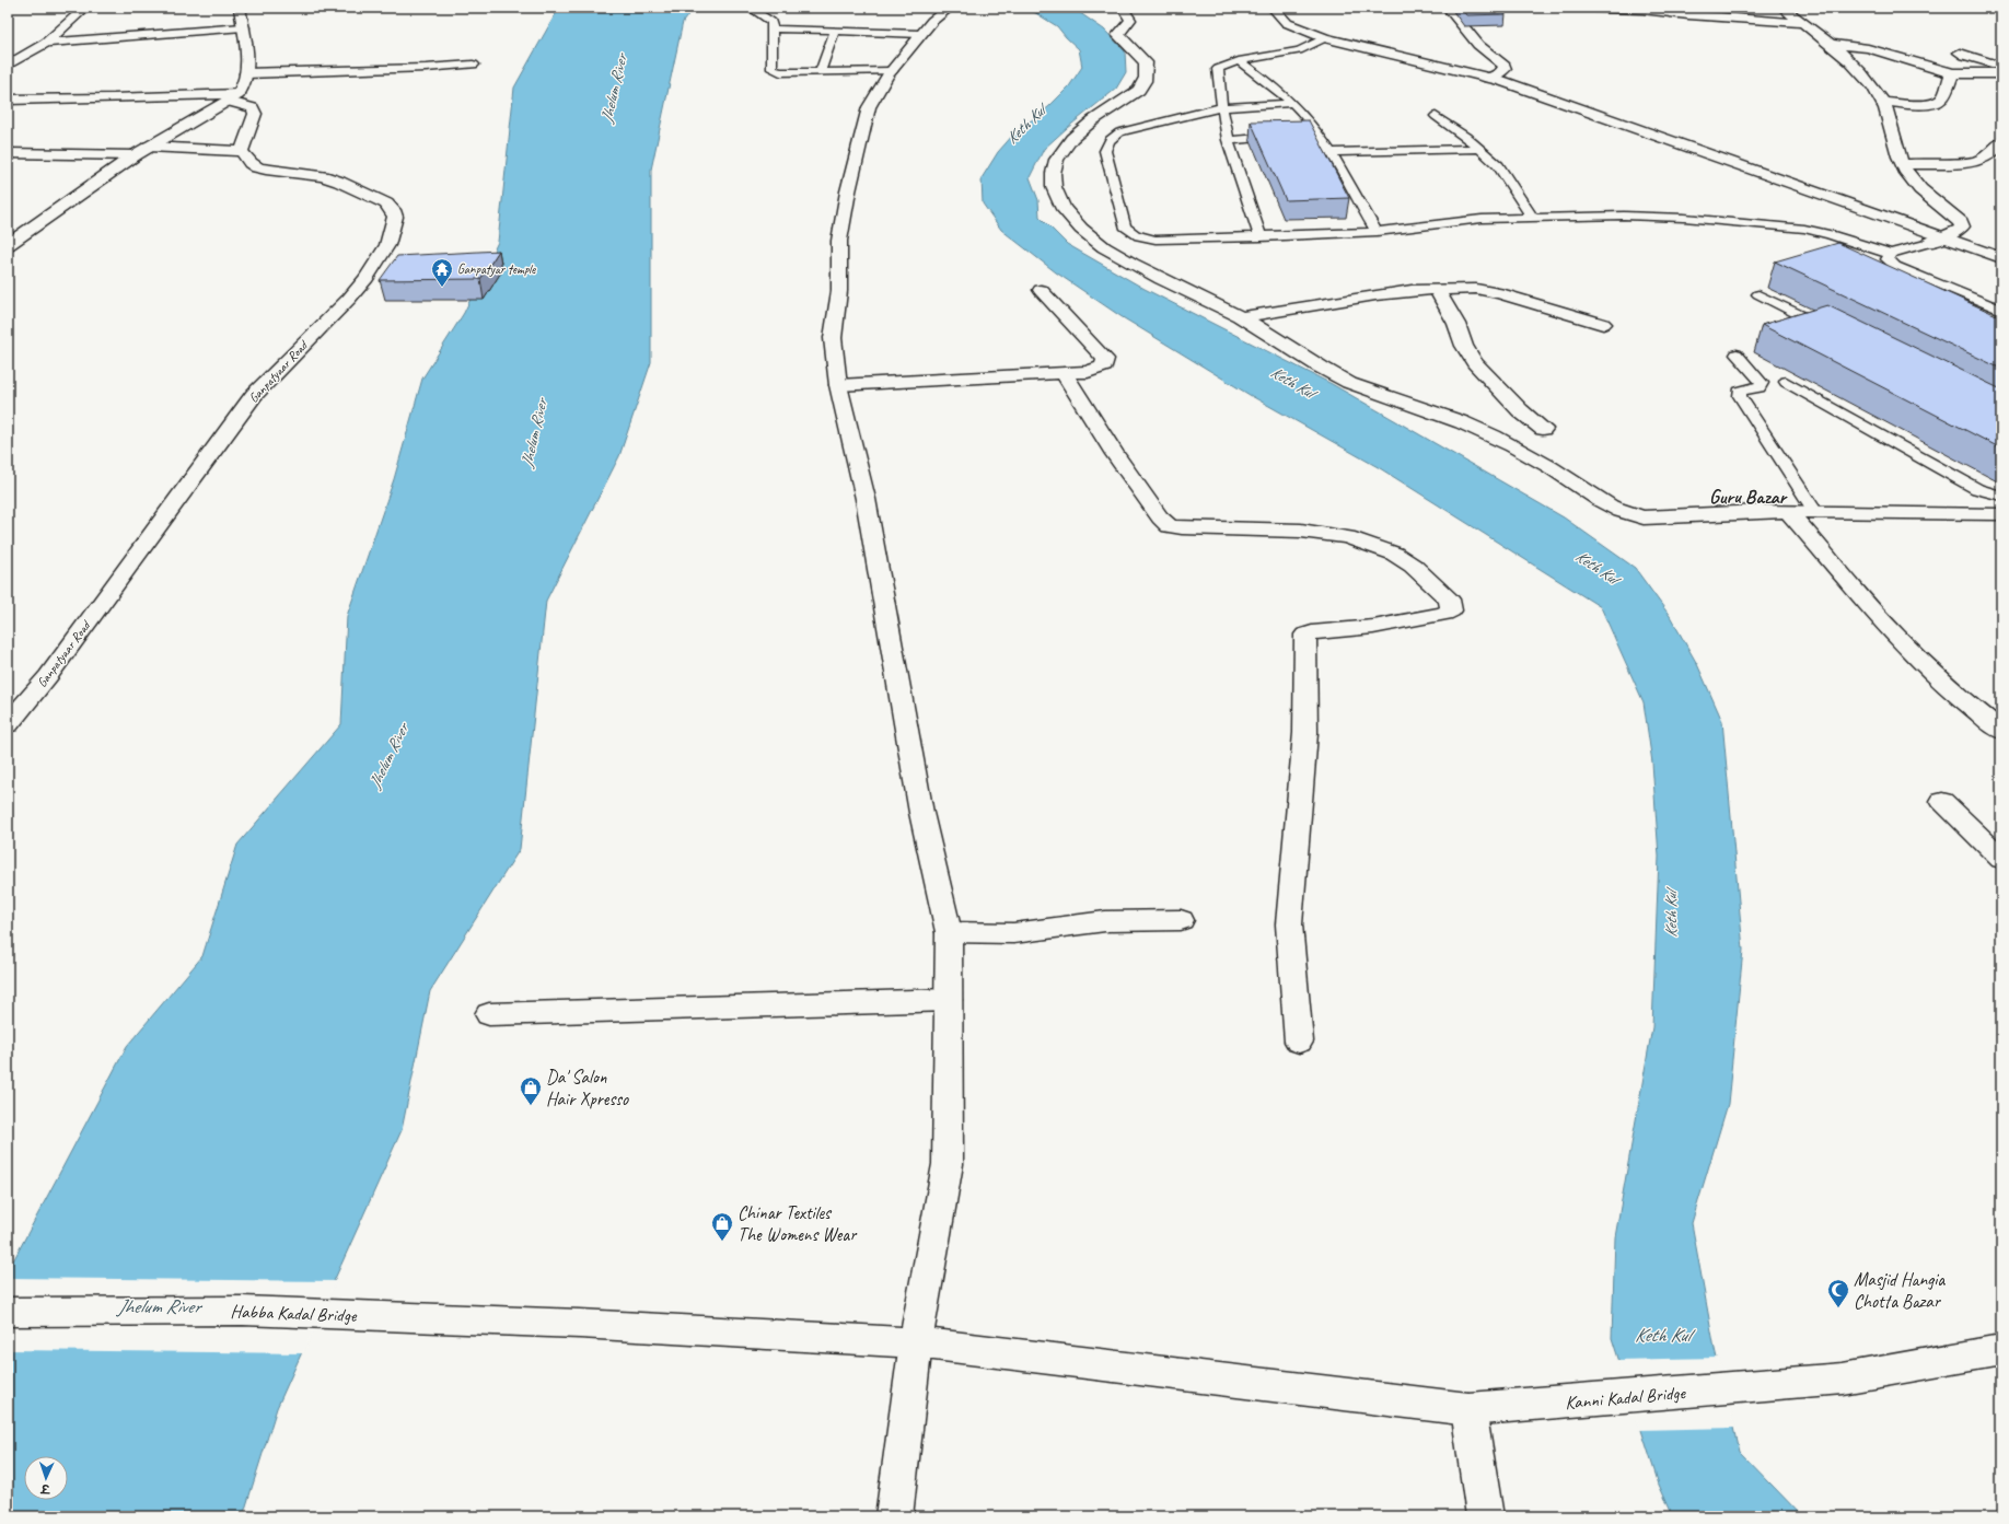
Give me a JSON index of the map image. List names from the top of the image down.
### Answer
{
  "streets": {
    "street": ["Ganpatyaar Road", "Habba Kadal Bridge", "Kanni Kadal Bridge"]
  },
  "crossings": [
    ["Habba Kadal Bridge", "Kanni Kadal Bridge"]
  ],
  "districts": ["Guru Bazar"],
  "water": ["Jhelum River", "Keth Kul"],
  "places": {
    "temple": ["Ganpatyar temple"],
    "shop": ["Da' Salon Hair Xpresso", "Chinar Textiles The Womens Wear"],
    "mosque": ["Masjid Hangia Chotta Bazar"]
  },
  "north": "bottom"
}
